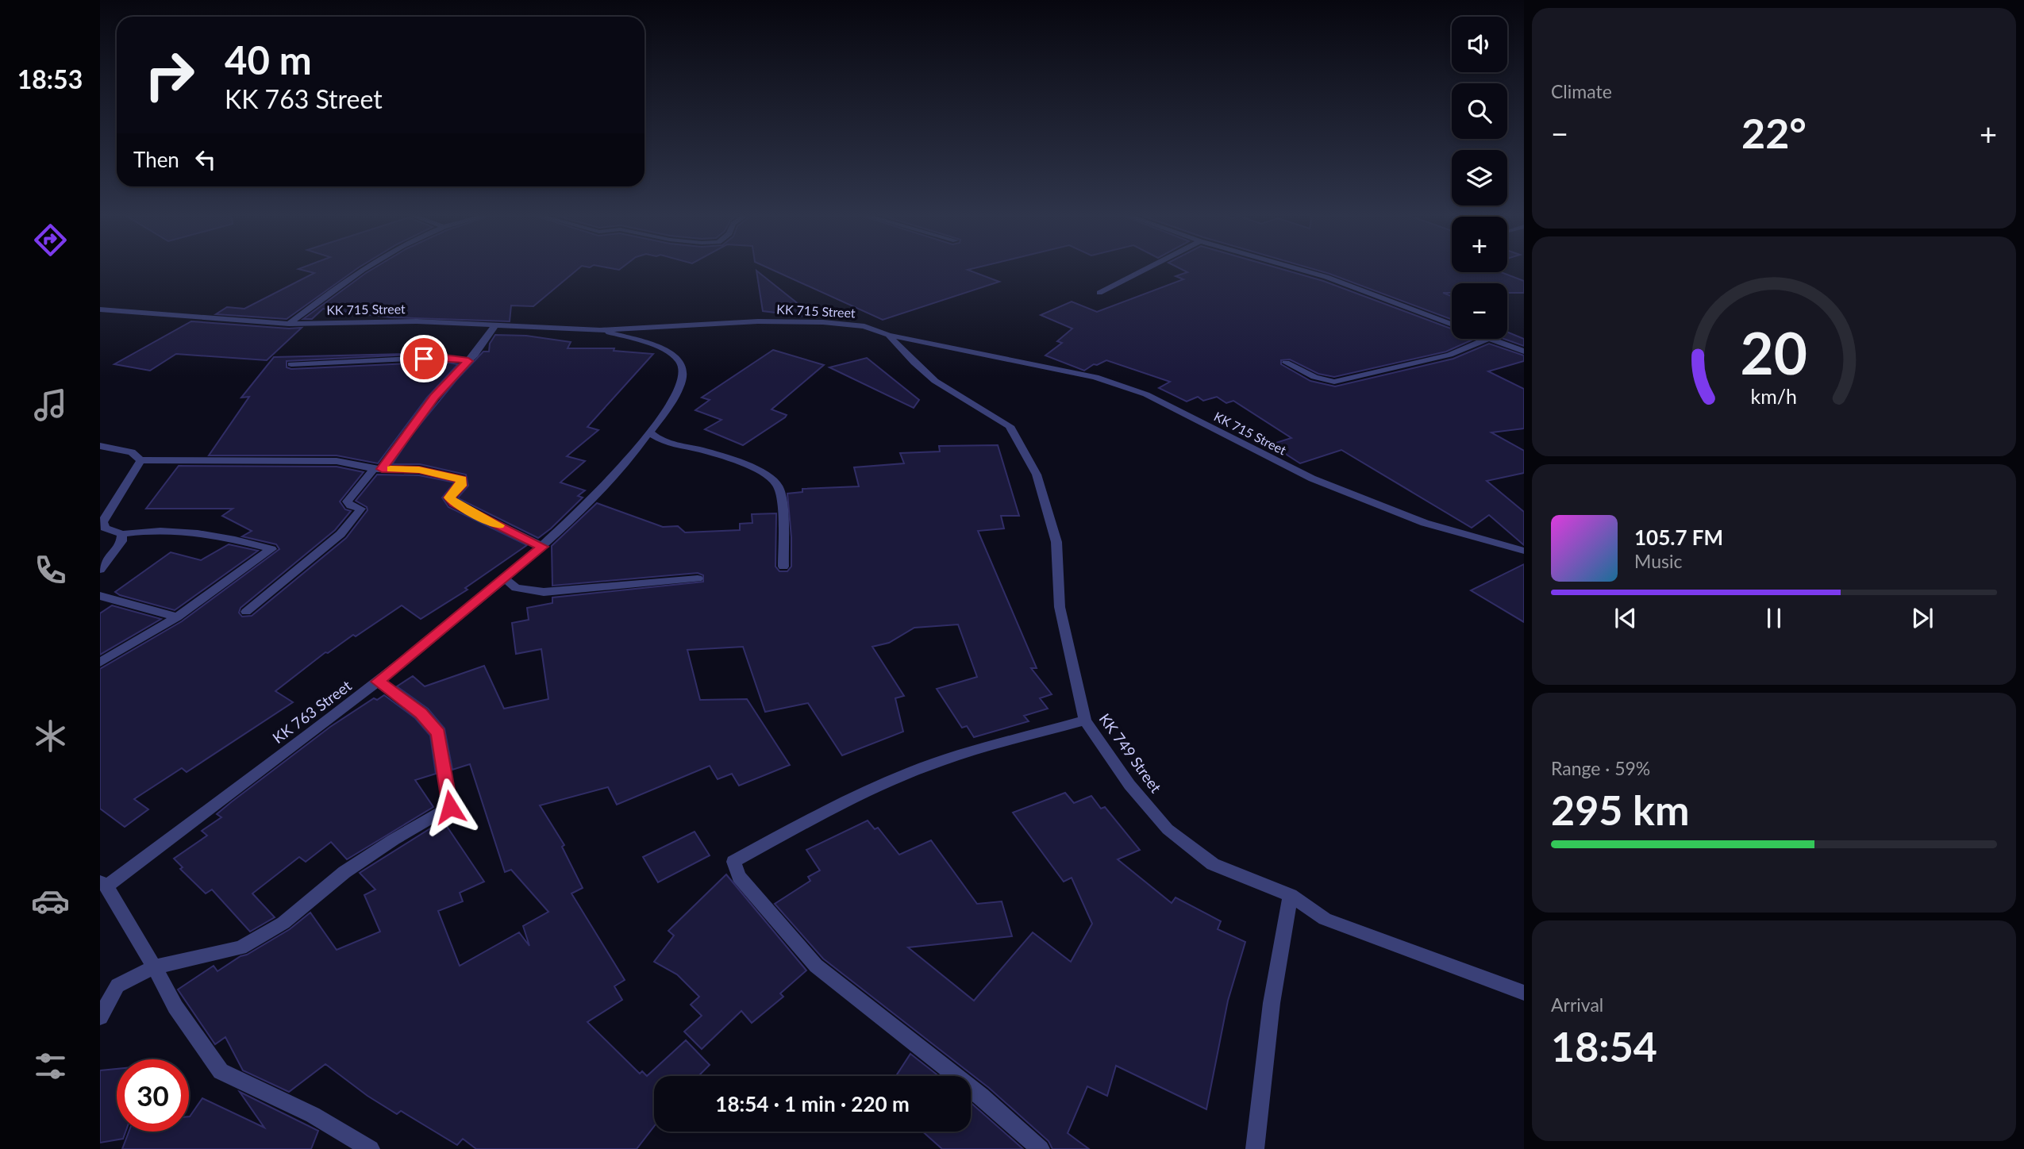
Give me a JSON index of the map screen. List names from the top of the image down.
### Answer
{
  "streets": {
    "street": ["KK 715 Street", "KK 763 Street", "KK 749 Street"]
  },
  "crossings": [
    ["KK 715 Street", "KK 763 Street"],
    ["KK 715 Street", "KK 749 Street"]
  ],
  "page": {
    "tabs": "18:53",
    "tile": [
      "Climate",
      ["Range · 59%", "295 km"],
      ["Arrival", "18:54"]
    ],
    "map_buttons": ["+", "−"],
    "turn": ["40 m", "KK 763 Street"],
    "heat": ["−", "22°", "+"],
    "then": "Then",
    "song": ["105.7 FM", "Music"],
    "limit": "30",
    "trip": "18:54 · 1 min · 220 m",
    "gauge": ["20", "km/h"]
  }
}
